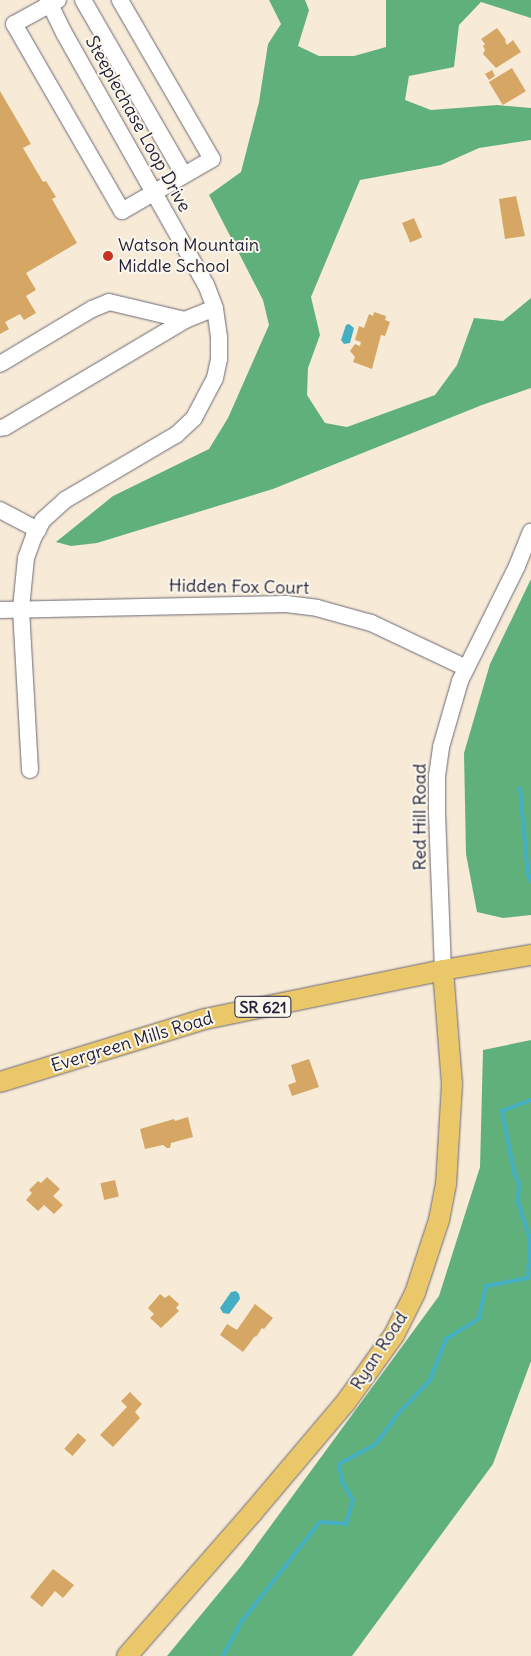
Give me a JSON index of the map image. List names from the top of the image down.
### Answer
{
  "streets": {
    "main road": ["SR 621", "Evergreen Mills Road", "Ryan Road"],
    "street": ["Steeplechase Loop Drive", "Hidden Fox Court", "Red Hill Road"]
  },
  "crossings": [
    ["Steeplechase Loop Drive", "Hidden Fox Court"],
    ["Hidden Fox Court", "Red Hill Road"],
    ["Red Hill Road", "Evergreen Mills Road"],
    ["Red Hill Road", "Ryan Road"],
    ["Evergreen Mills Road", "Ryan Road"]
  ],
  "places": ["Watson Mountain Middle School"]
}
